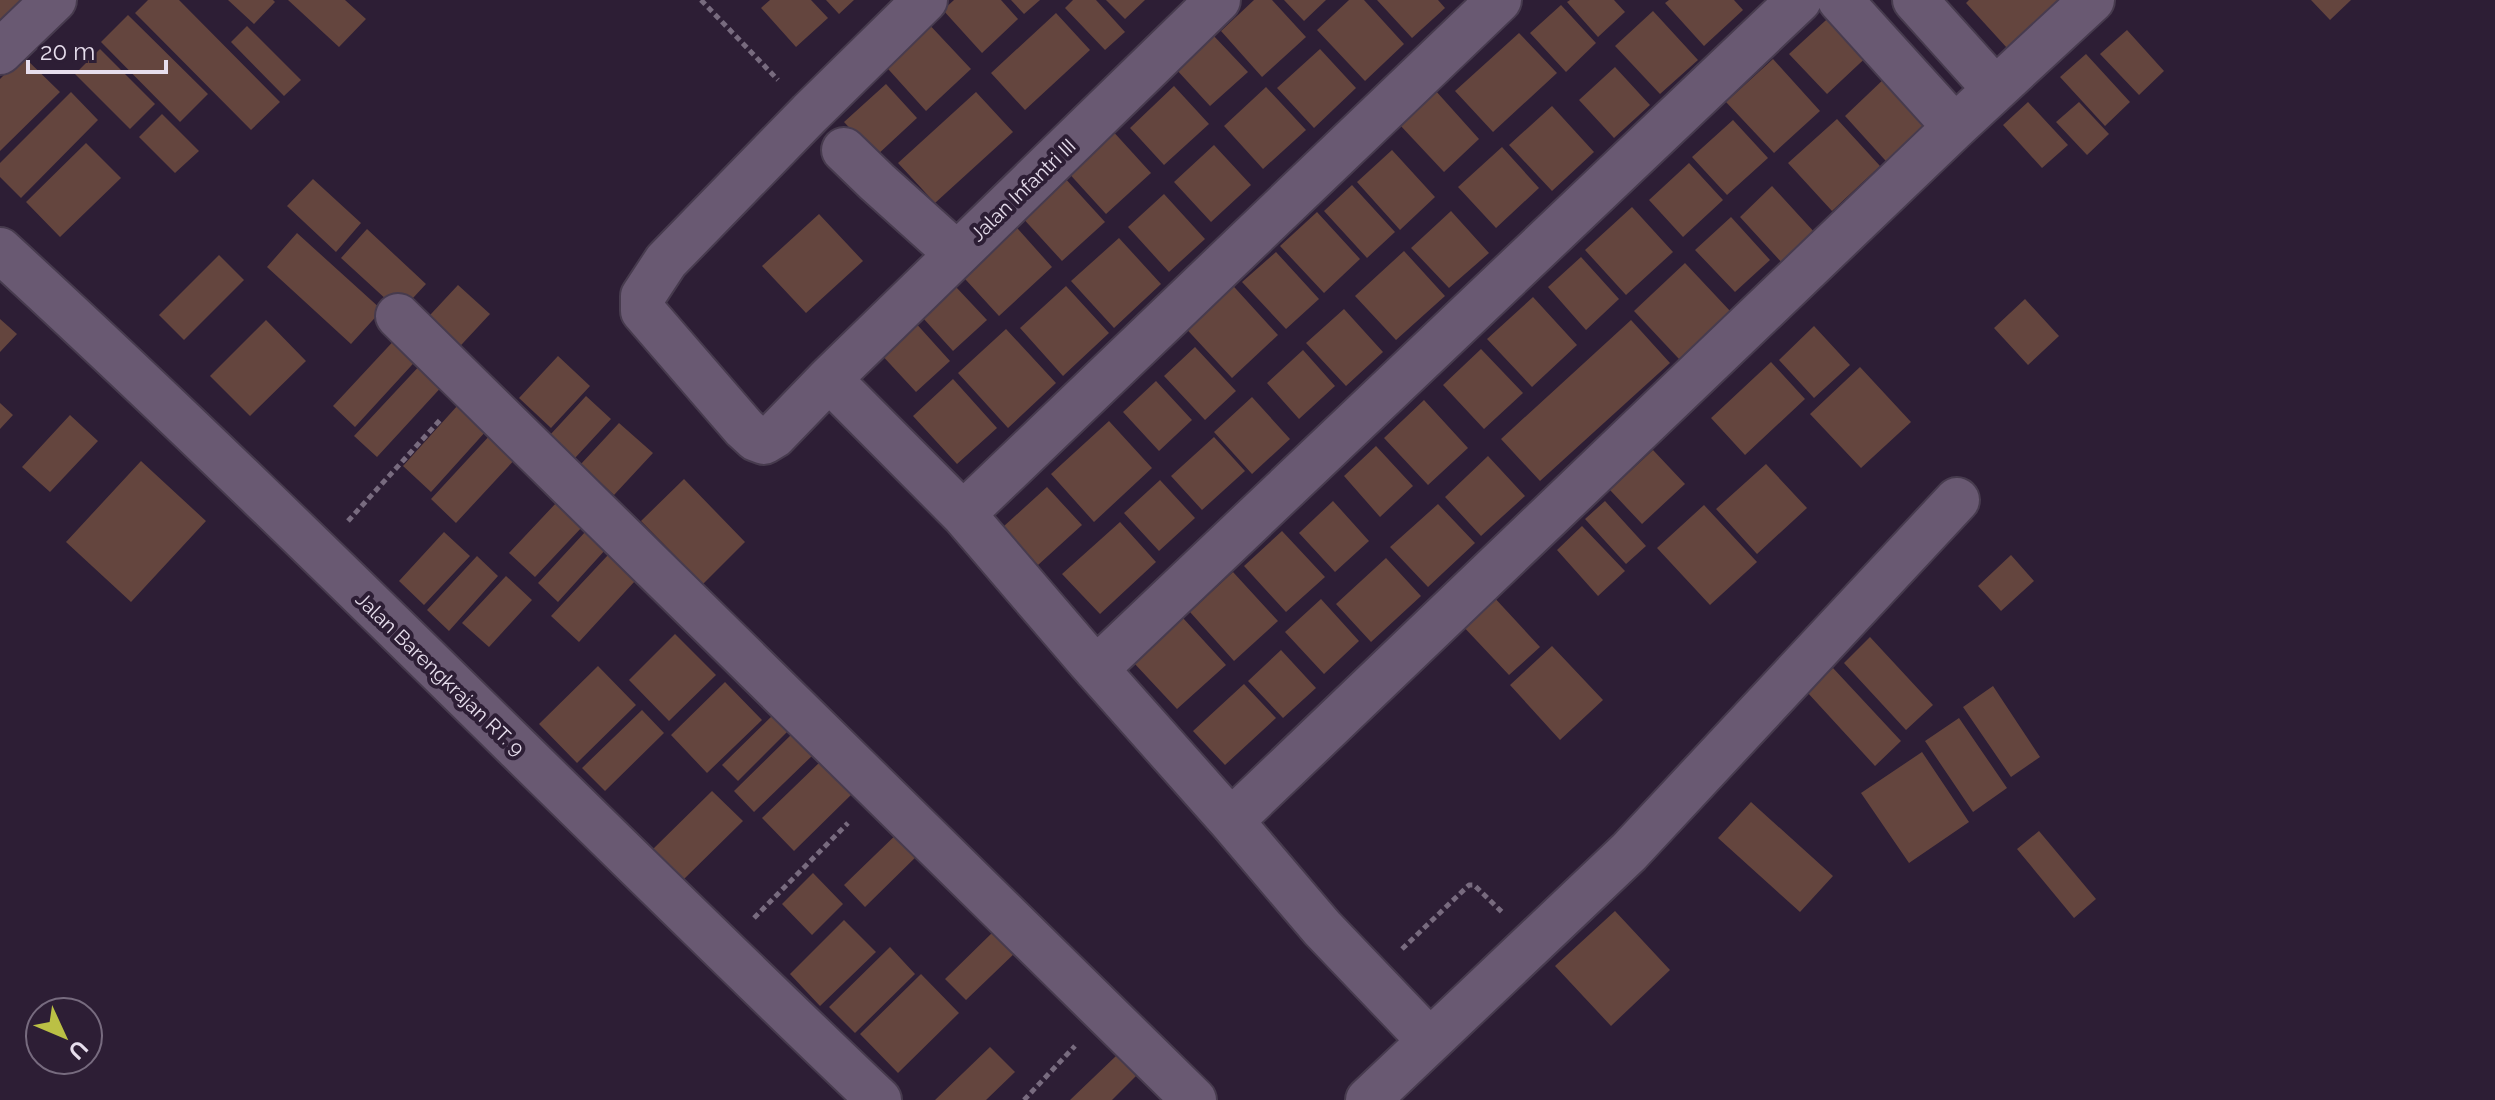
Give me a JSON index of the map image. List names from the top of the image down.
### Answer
{
  "streets": {
    "street": ["Jalan Infantri III", "Jalan Barengkrajan RT. 9"]
  },
  "scale_bar": "20 m",
  "north": "bottom right"
}
